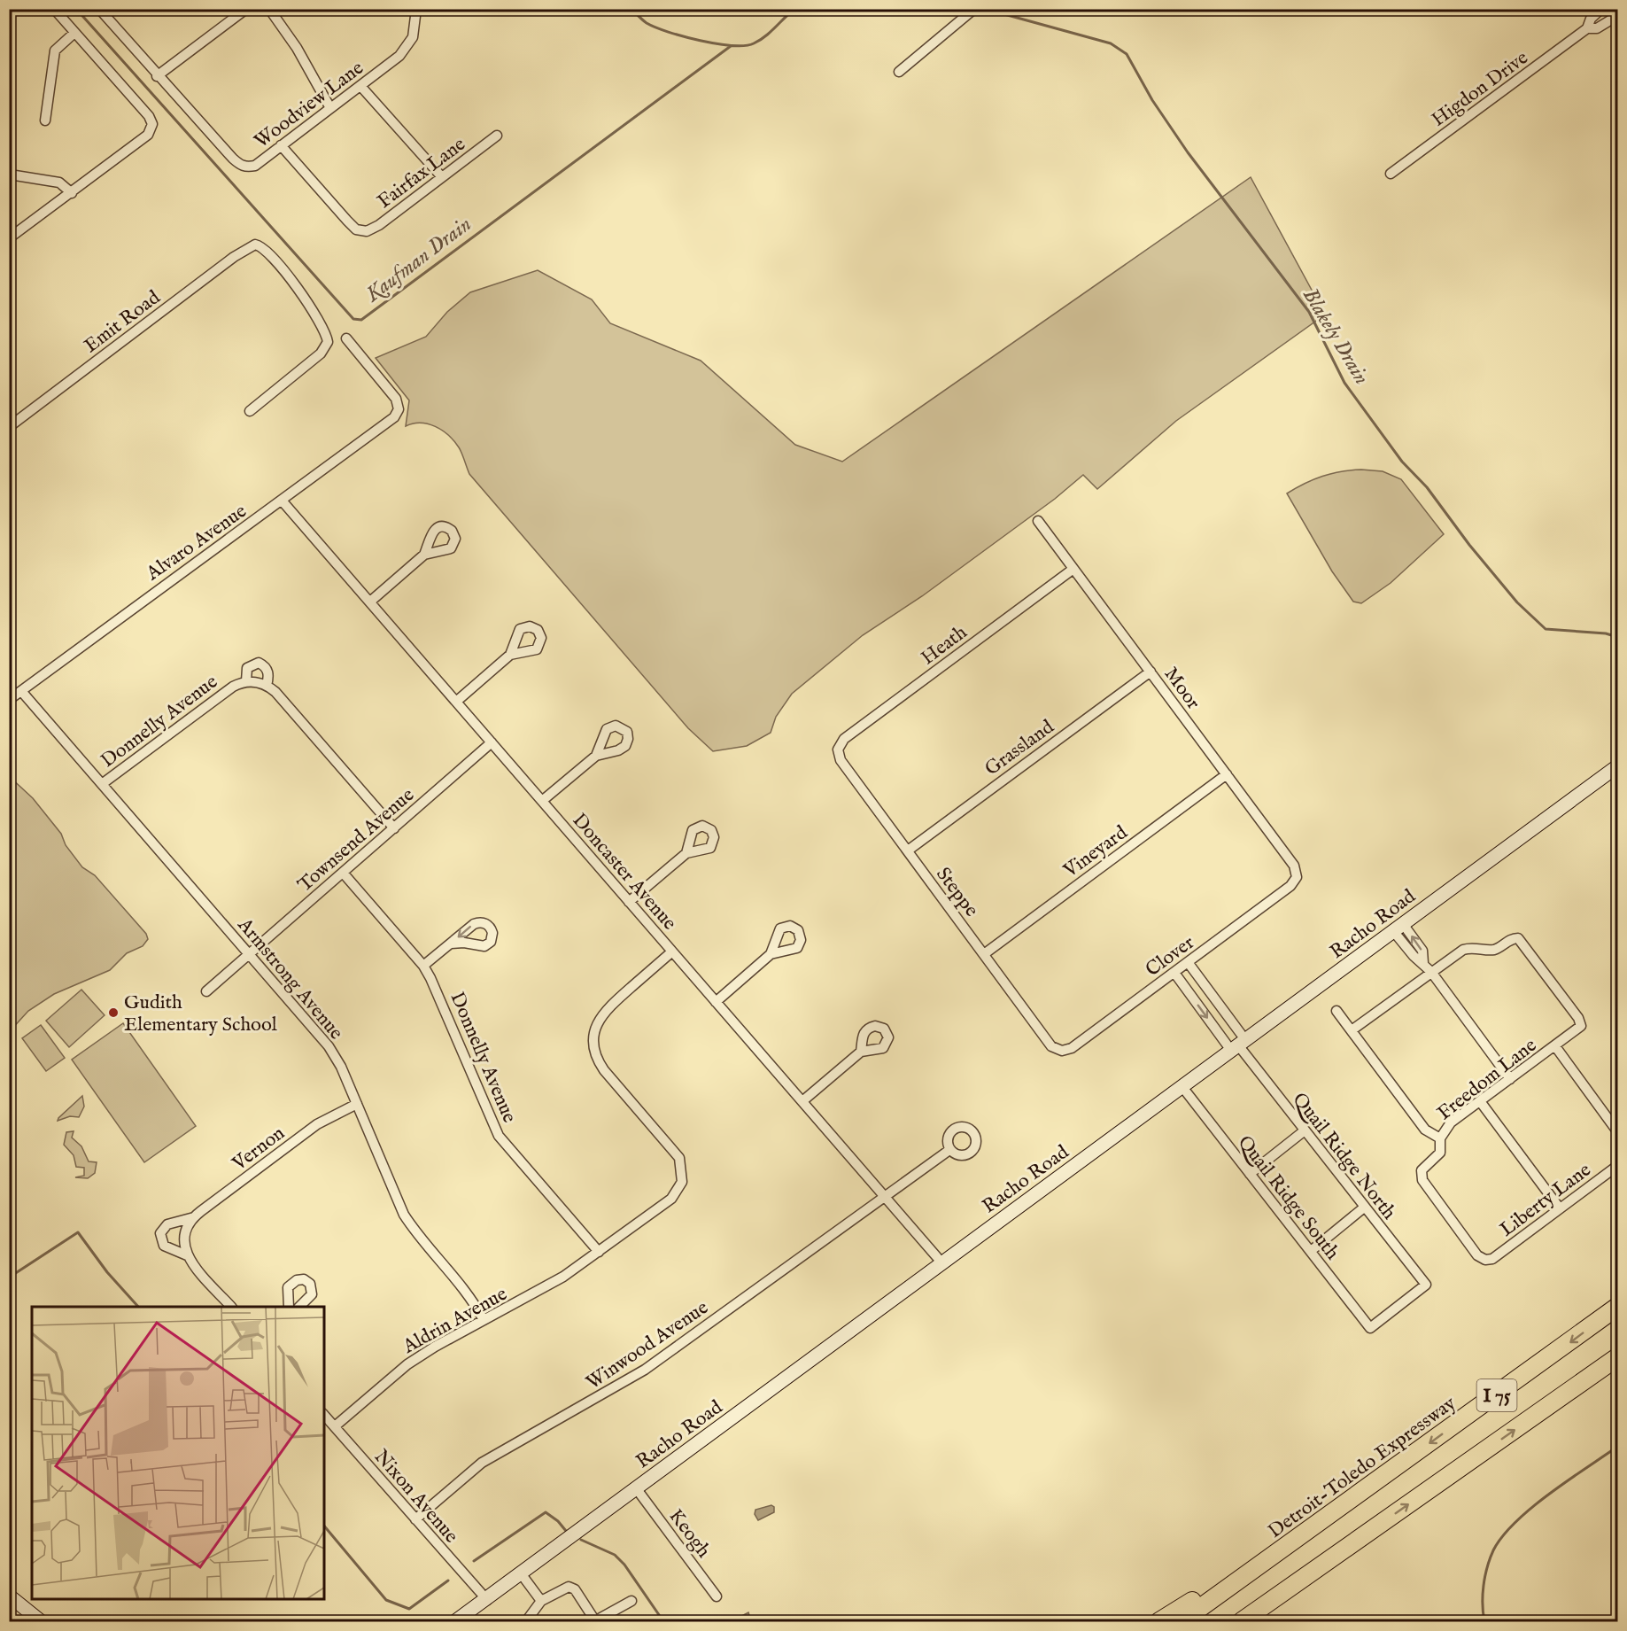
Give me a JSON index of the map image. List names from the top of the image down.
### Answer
{
  "streets": {
    "highway": ["I 75", "Detroit-Toledo Expressway"],
    "street": [
      "Higdon Drive",
      "Woodview Lane",
      "Fairfax Lane",
      "Emit Road",
      "Alvaro Avenue",
      "Heath",
      "Moor",
      "Donnelly Avenue",
      "Grassland",
      "Townsend Avenue",
      "Vineyard",
      "Doncaster Avenue",
      "Steppe",
      "Racho Road",
      "Clover",
      "Armstrong Avenue",
      "Freedom Lane",
      "Vernon",
      "Quail Ridge North",
      "Quail Ridge South",
      "Liberty Lane",
      "Aldrin Avenue",
      "Winwood Avenue",
      "Nixon Avenue",
      "Keogh"
    ]
  },
  "crossings": [
    ["Woodview Lane", "Fairfax Lane"],
    ["Alvaro Avenue", "Doncaster Avenue"],
    ["Alvaro Avenue", "Armstrong Avenue"],
    ["Heath", "Moor"],
    ["Heath", "Steppe"],
    ["Moor", "Grassland"],
    ["Moor", "Vineyard"],
    ["Moor", "Clover"],
    ["Donnelly Avenue", "Townsend Avenue"],
    ["Donnelly Avenue", "Armstrong Avenue"],
    ["Donnelly Avenue", "Aldrin Avenue"],
    ["Grassland", "Steppe"],
    ["Townsend Avenue", "Doncaster Avenue"],
    ["Townsend Avenue", "Armstrong Avenue"],
    ["Vineyard", "Steppe"],
    ["Doncaster Avenue", "Racho Road"],
    ["Doncaster Avenue", "Aldrin Avenue"],
    ["Doncaster Avenue", "Winwood Avenue"],
    ["Steppe", "Clover"],
    ["Racho Road", "Quail Ridge North"],
    ["Racho Road", "Quail Ridge South"],
    ["Racho Road", "Nixon Avenue"],
    ["Racho Road", "Keogh"],
    ["Armstrong Avenue", "Vernon"],
    ["Armstrong Avenue", "Aldrin Avenue"],
    ["Freedom Lane", "Liberty Lane"],
    ["Quail Ridge North", "Quail Ridge South"],
    ["Aldrin Avenue", "Nixon Avenue"],
    ["Winwood Avenue", "Nixon Avenue"]
  ],
  "water": ["Kaufman Drain", "Blakely Drain"],
  "places": ["Gudith Elementary School"]
}
